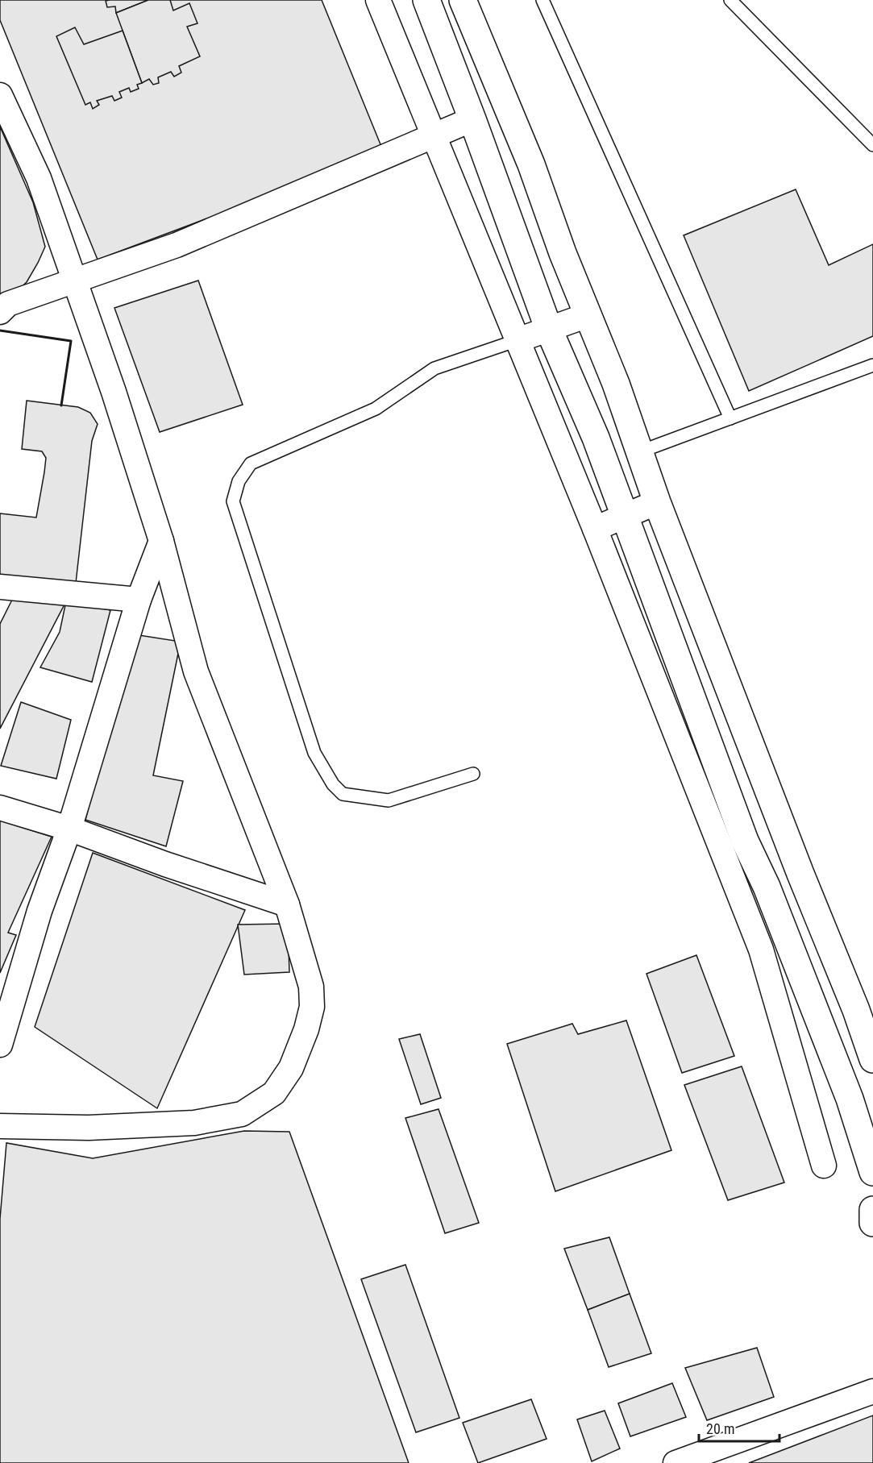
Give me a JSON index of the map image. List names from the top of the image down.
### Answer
{
  "scale_bar": "20 m"
}
